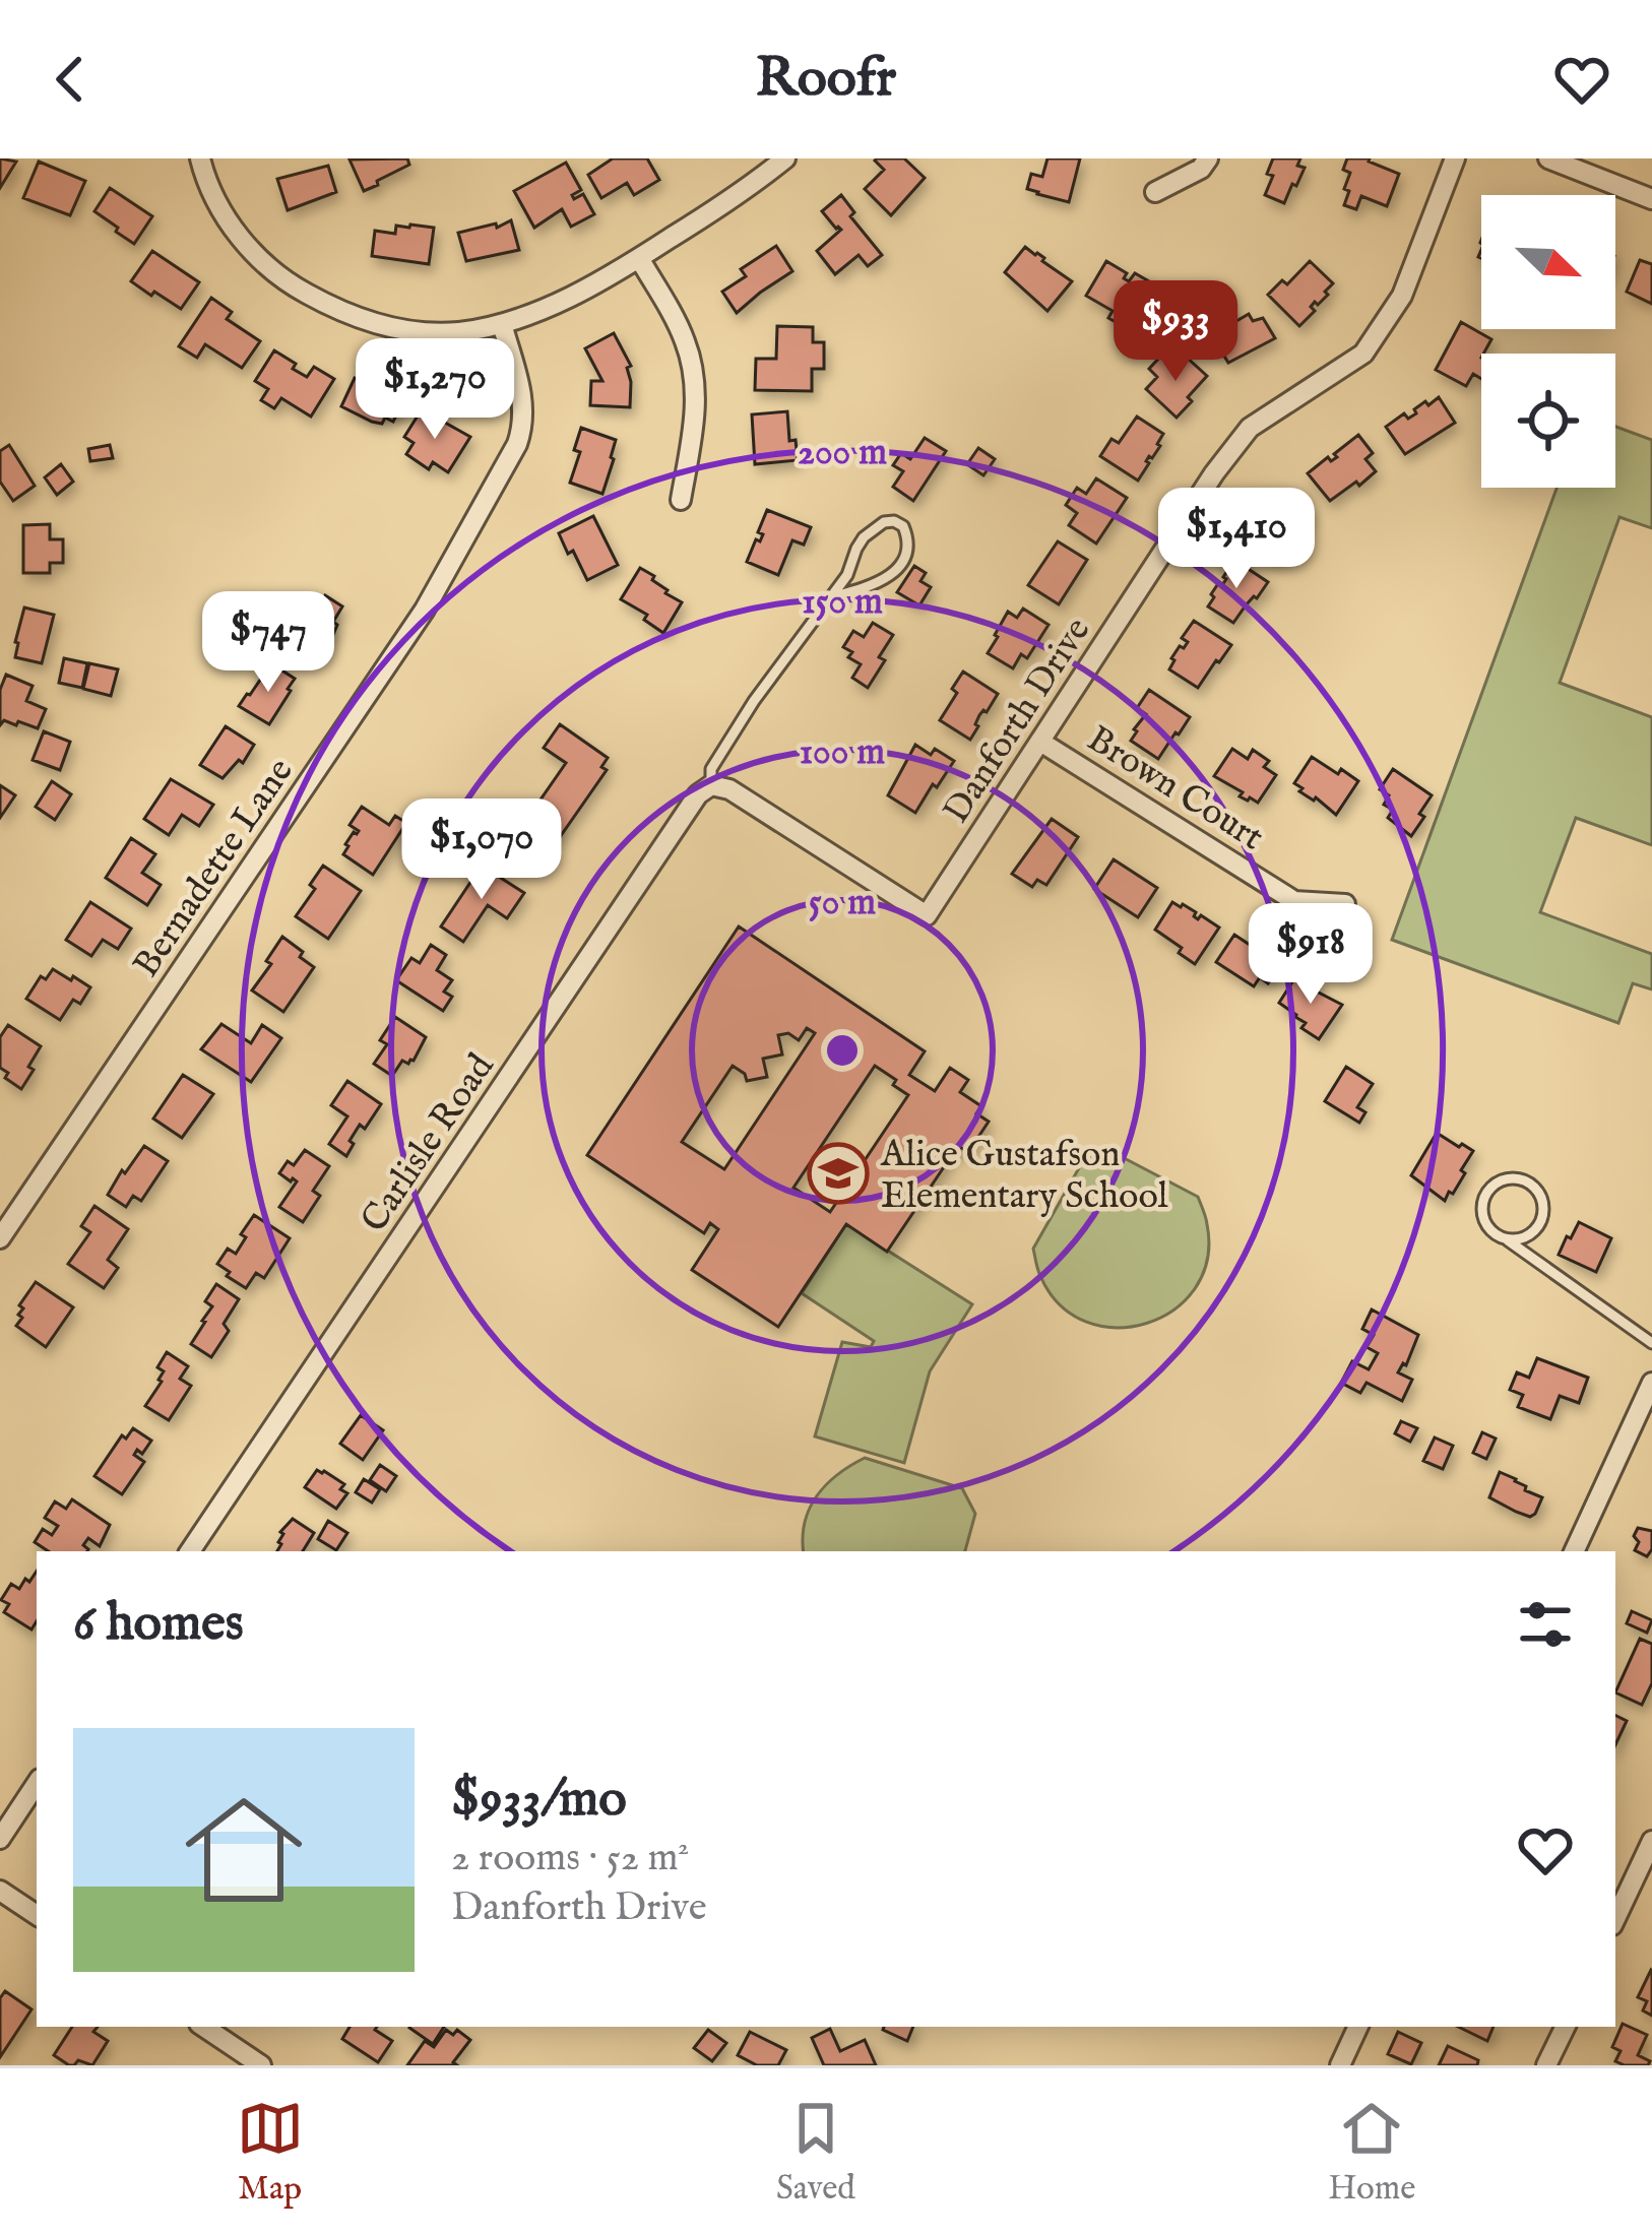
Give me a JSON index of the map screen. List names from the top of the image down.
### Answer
{
  "streets": {
    "street": [
      "Danforth Drive",
      "Brown Court",
      "Bernadette Lane",
      "Carlisle Road"
    ]
  },
  "crossings": [
    ["Danforth Drive", "Brown Court"],
    ["Danforth Drive", "Carlisle Road"]
  ],
  "places": {
    "school or university": ["Alice Gustafson Elementary School"]
  },
  "north": "bottom right",
  "page": {
    "header": "Roofr",
    "price": [
      "$933",
      "$1,270",
      "$1,410",
      "$747",
      "$1,070",
      "$918"
    ],
    "heading": "6 homes",
    "list": [
      {
        "name": "$933/mo",
        "note": "2 rooms · 52 m² · Danforth Drive"
      }
    ],
    "tabs": ["Map", "Saved", "Home"]
  },
  "rings": [
    "200 m",
    "150 m",
    "100 m",
    "50 m"
  ]
}
